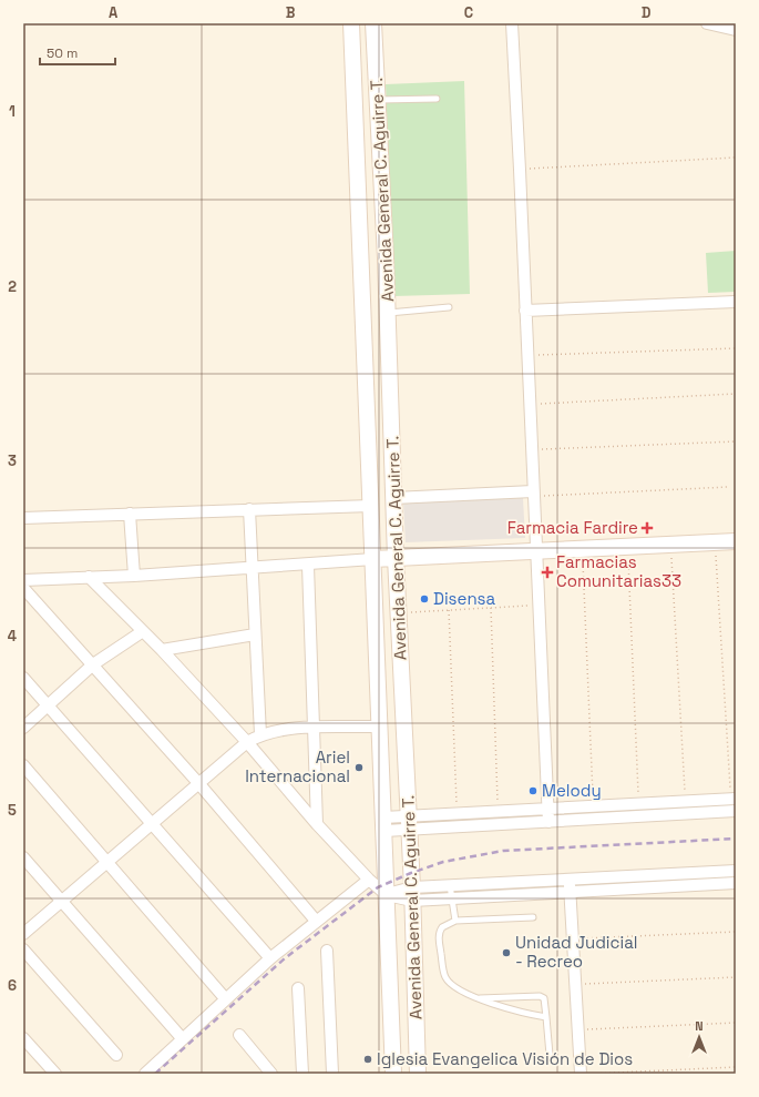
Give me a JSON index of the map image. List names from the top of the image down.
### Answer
{
  "streets": {
    "street": ["Avenida General C. Aguirre T."]
  },
  "places": {
    "health": ["Farmacia Fardire", "Farmacias Comunitarias33"],
    "other": [
      "Disensa",
      "Ariel Internacional",
      "Melody",
      "Unidad Judicial - Recreo",
      "Iglesia Evangelica Visión de Dios"
    ]
  },
  "scale_bar": "50 m",
  "north": "top",
  "grid": {
    "columns": [
      "A",
      "B",
      "C",
      "D"
    ],
    "rows": [
      "1",
      "2",
      "3",
      "4",
      "5",
      "6"
    ]
  }
}
